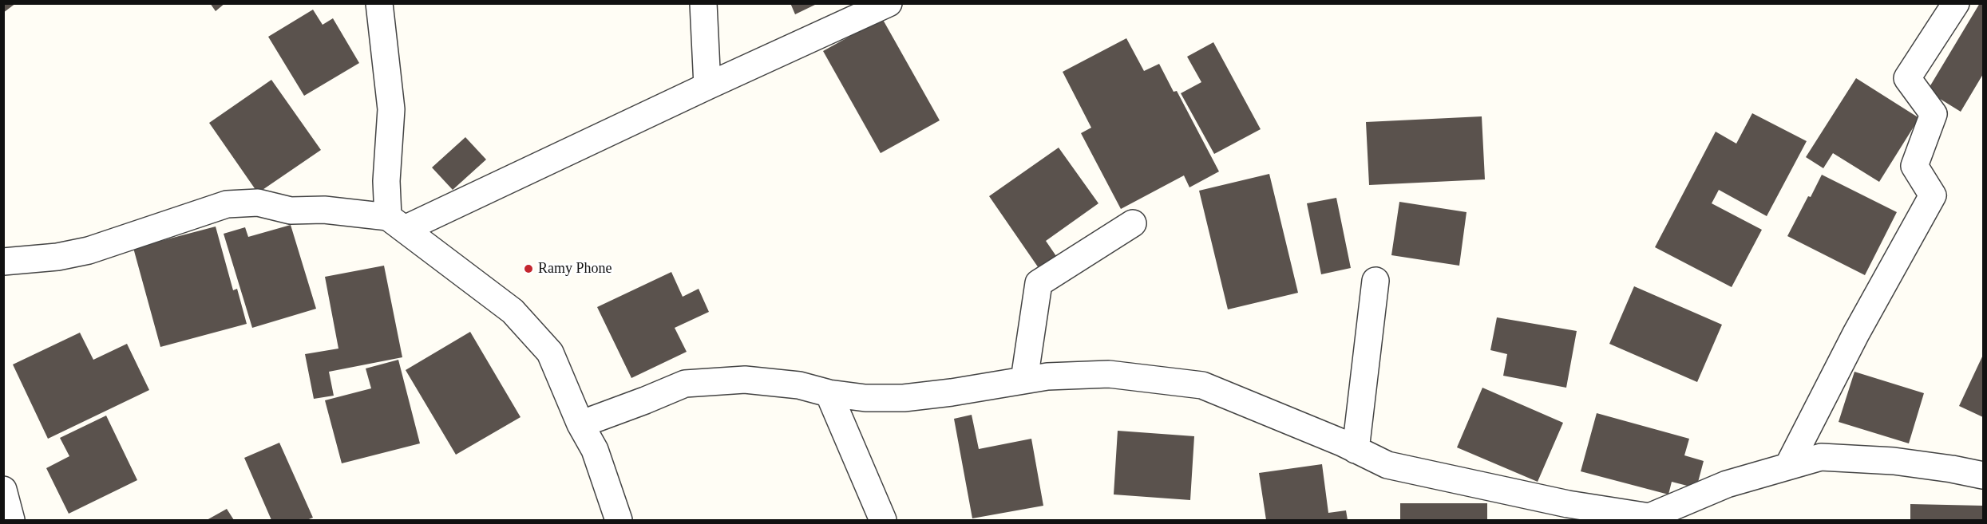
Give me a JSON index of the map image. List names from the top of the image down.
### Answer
{
  "places": ["Ramy Phone"]
}
